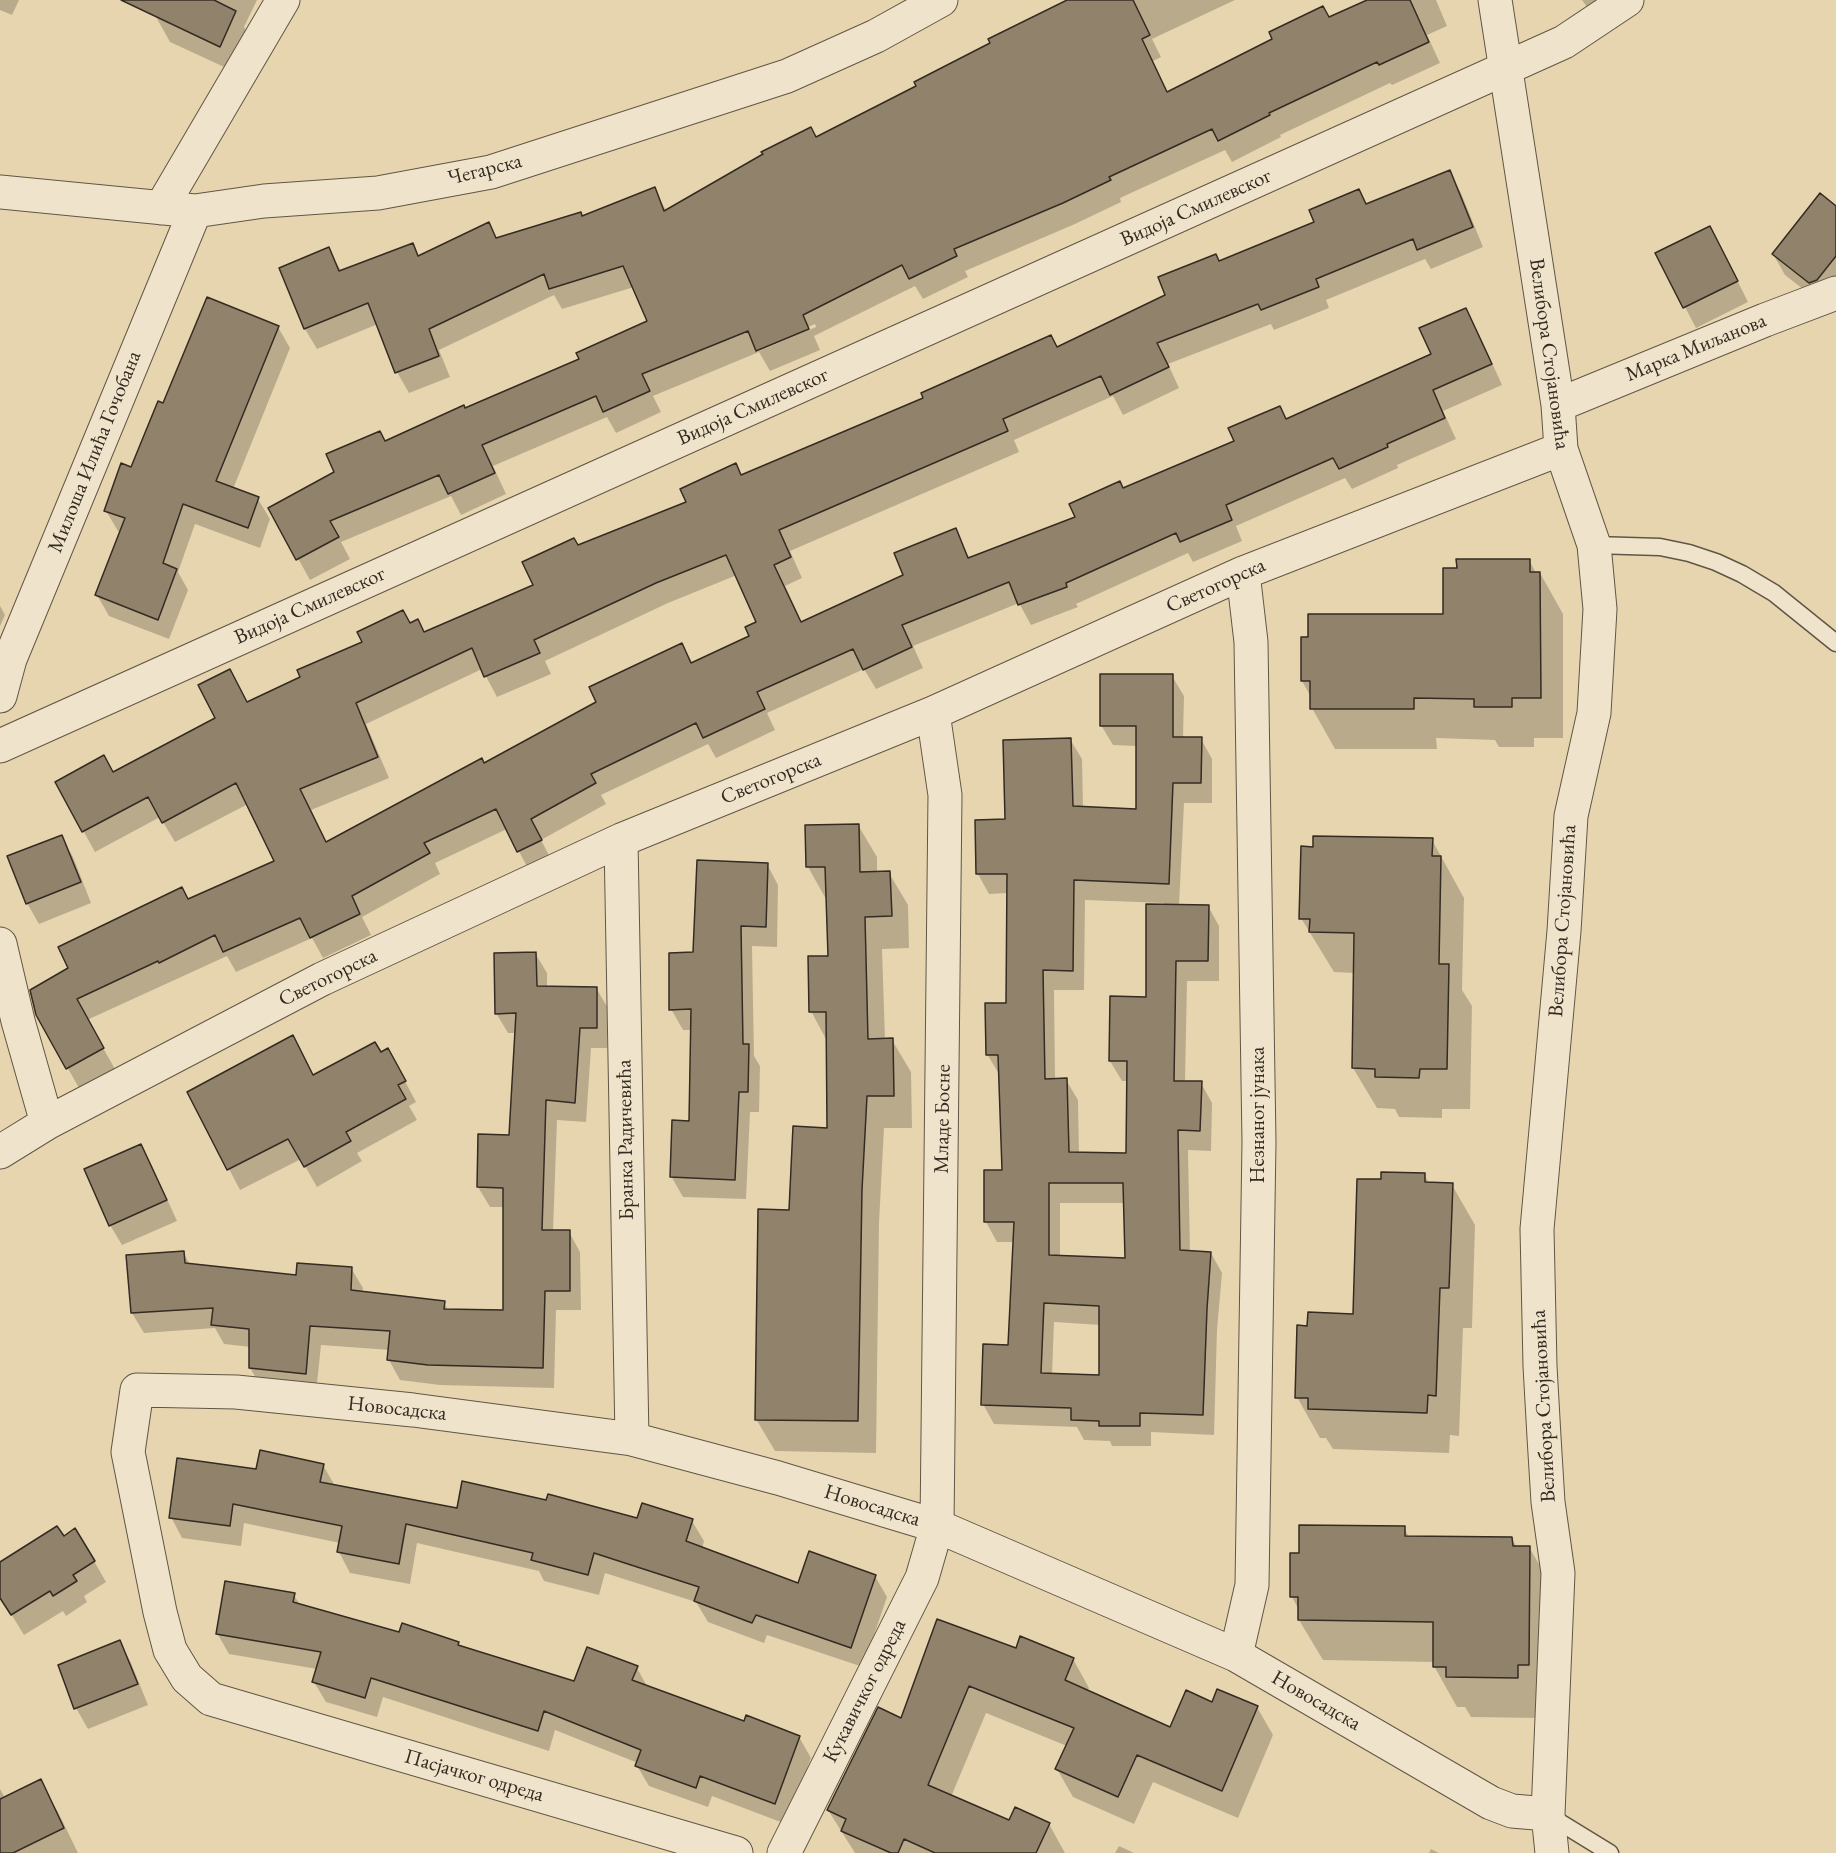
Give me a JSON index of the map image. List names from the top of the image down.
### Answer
{
  "streets": {
    "street": [
      "Чегарска",
      "Видоја Смилевског",
      "Марка Миљанова",
      "Велибора Стојановића",
      "Милоша Илића Гочобана",
      "Светогорска",
      "Незнаног јунака",
      "Младе Босне",
      "Бранка Радичевића",
      "Новосадска",
      "Кукавичког одреда",
      "Пасјачког одреда"
    ]
  },
  "crossings": [
    ["Чегарска", "Милоша Илића Гочобана"],
    ["Видоја Смилевског", "Велибора Стојановића"],
    ["Марка Миљанова", "Велибора Стојановића"],
    ["Велибора Стојановића", "Светогорска"],
    ["Велибора Стојановића", "Новосадска"],
    ["Светогорска", "Незнаног јунака"],
    ["Светогорска", "Младе Босне"],
    ["Светогорска", "Бранка Радичевића"],
    ["Незнаног јунака", "Новосадска"],
    ["Младе Босне", "Новосадска"],
    ["Младе Босне", "Кукавичког одреда"],
    ["Бранка Радичевића", "Новосадска"],
    ["Новосадска", "Кукавичког одреда"],
    ["Новосадска", "Пасјачког одреда"]
  ]
}
